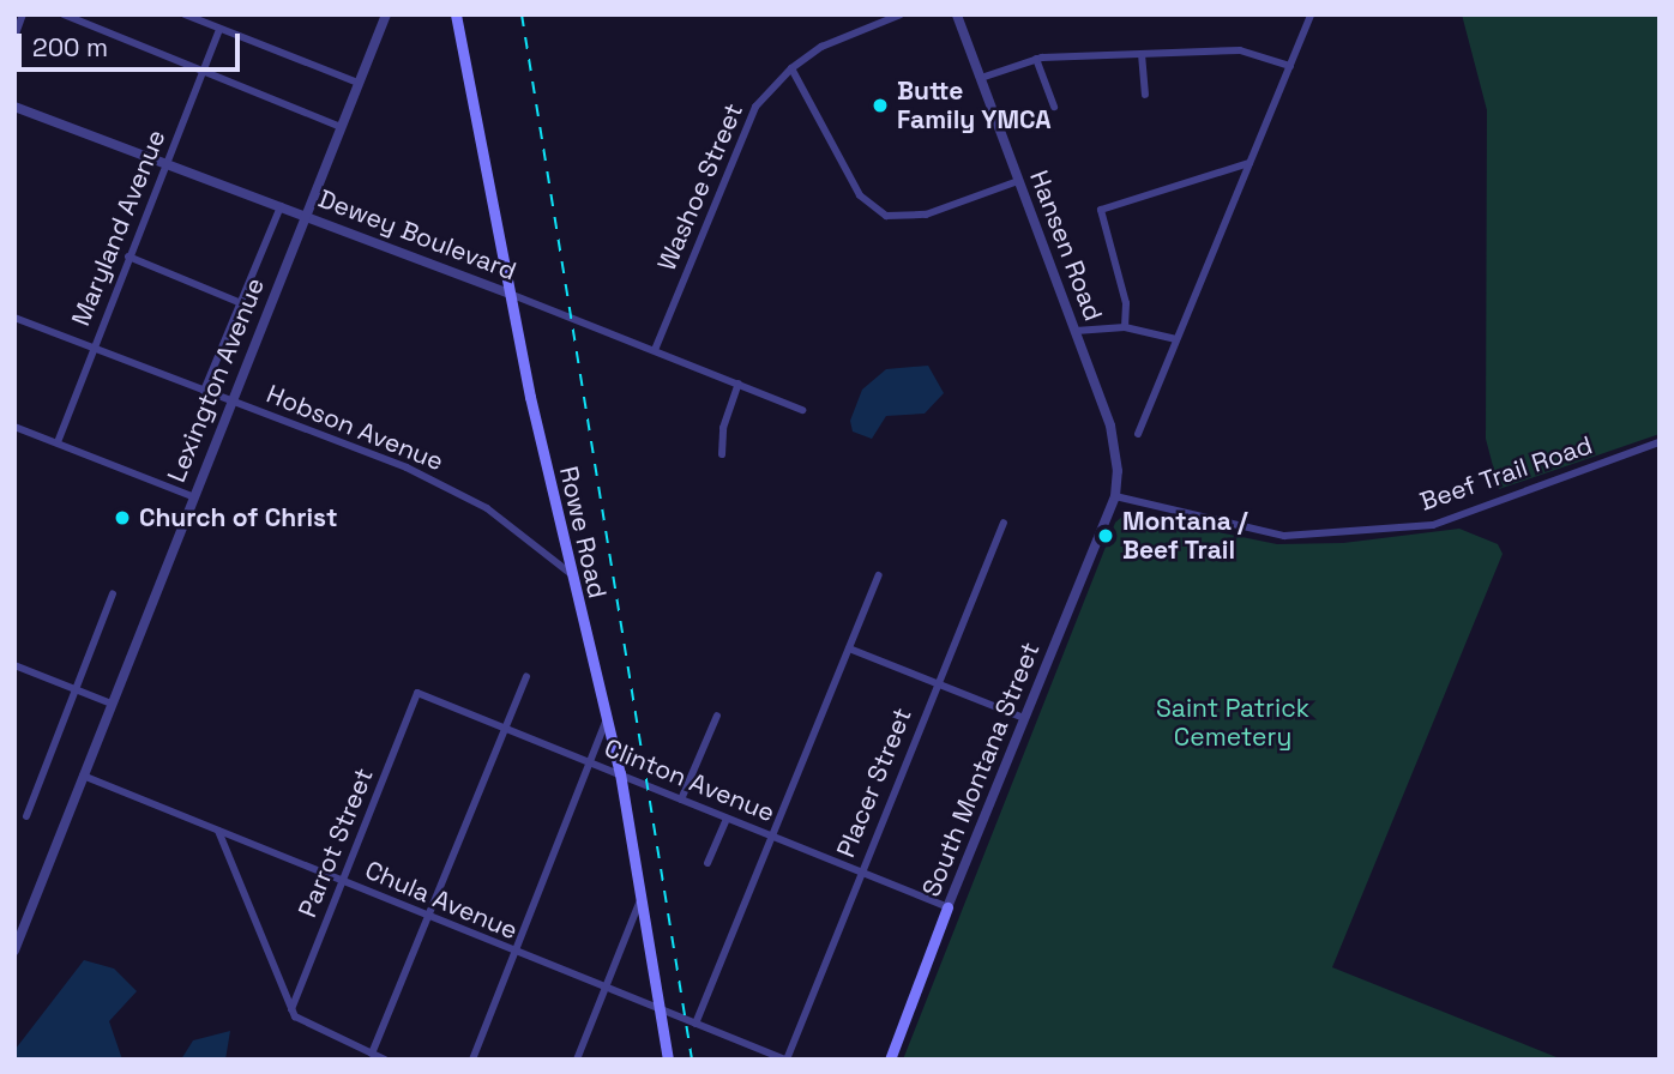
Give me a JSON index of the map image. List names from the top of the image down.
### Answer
{
  "streets": {
    "main road": ["Rowe Road", "South Montana Street"],
    "street": [
      "Washoe Street",
      "Maryland Avenue",
      "Dewey Boulevard",
      "Hansen Road",
      "Lexington Avenue",
      "Hobson Avenue",
      "Beef Trail Road",
      "Clinton Avenue",
      "Placer Street",
      "Parrot Street",
      "Chula Avenue"
    ]
  },
  "crossings": [
    ["Washoe Street", "Dewey Boulevard"],
    ["Maryland Avenue", "Dewey Boulevard"],
    ["Maryland Avenue", "Hobson Avenue"],
    ["Dewey Boulevard", "Lexington Avenue"],
    ["Dewey Boulevard", "Rowe Road"],
    ["Hansen Road", "Beef Trail Road"],
    ["Hansen Road", "South Montana Street"],
    ["Lexington Avenue", "Hobson Avenue"],
    ["Lexington Avenue", "Chula Avenue"],
    ["Hobson Avenue", "Rowe Road"],
    ["Beef Trail Road", "South Montana Street"],
    ["Rowe Road", "Clinton Avenue"],
    ["Rowe Road", "Chula Avenue"],
    ["South Montana Street", "Clinton Avenue"],
    ["Clinton Avenue", "Placer Street"],
    ["Clinton Avenue", "Parrot Street"],
    ["Placer Street", "Chula Avenue"],
    ["Parrot Street", "Chula Avenue"]
  ],
  "parks": ["Saint Patrick Cemetery"],
  "places": ["Butte Family YMCA", "Church of Christ", "Montana / Beef Trail"],
  "scale_bar": "200 m"
}
